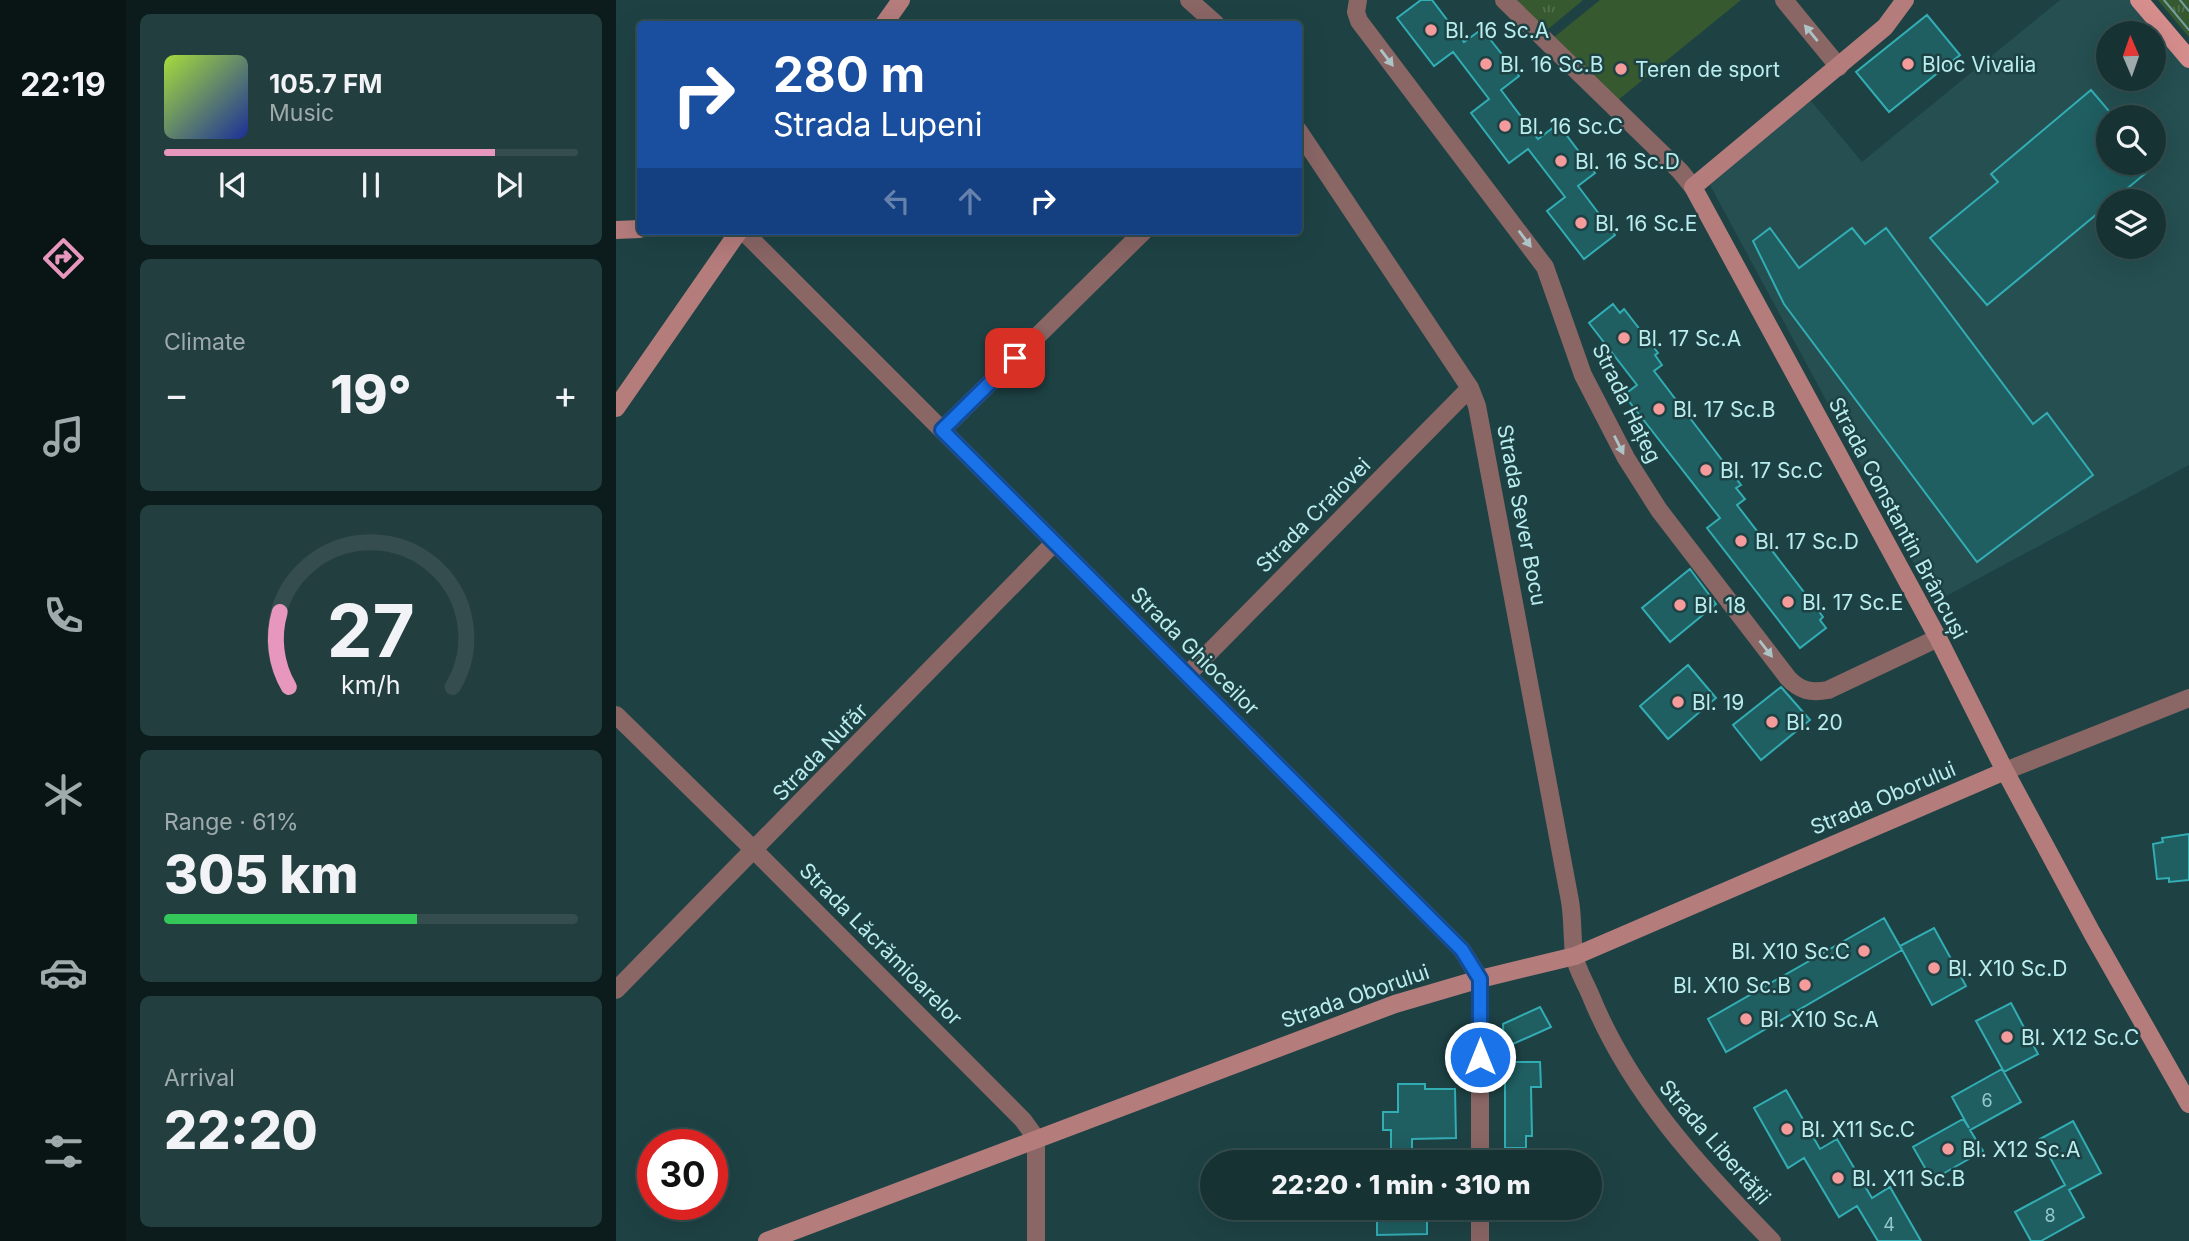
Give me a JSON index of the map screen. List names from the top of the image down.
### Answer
{
  "streets": {
    "street": [
      "Strada Hațeg",
      "Strada Craiovei",
      "Strada Sever Bocu",
      "Strada Constantin Brâncuși",
      "Strada Ghioceilor",
      "Strada Nufăr",
      "Strada Oborului",
      "Strada Lăcrămioarelor",
      "Strada Libertății"
    ]
  },
  "crossings": [
    ["Strada Hațeg", "Strada Constantin Brâncuși"],
    ["Strada Craiovei", "Strada Sever Bocu"],
    ["Strada Craiovei", "Strada Ghioceilor"],
    ["Strada Sever Bocu", "Strada Oborului"],
    ["Strada Sever Bocu", "Strada Libertății"],
    ["Strada Constantin Brâncuși", "Strada Oborului"],
    ["Strada Ghioceilor", "Strada Nufăr"],
    ["Strada Ghioceilor", "Strada Oborului"],
    ["Strada Nufăr", "Strada Lăcrămioarelor"],
    ["Strada Oborului", "Strada Lăcrămioarelor"],
    ["Strada Oborului", "Strada Libertății"]
  ],
  "one_way": ["Strada Hațeg"],
  "places": [
    "Bl. 16 Sc.A",
    "Bl. 16 Sc.B",
    "Bloc Vivalia",
    "Teren de sport",
    "Bl. 16 Sc.C",
    "Bl. 16 Sc.D",
    "Bl. 16 Sc.E",
    "Bl. 17 Sc.A",
    "Bl. 17 Sc.B",
    "Bl. 17 Sc.C",
    "Bl. 17 Sc.D",
    "Bl. 17 Sc.E",
    "Bl. 18",
    "Bl. 19",
    "Bl. 20",
    "Bl. X10 Sc.C",
    "Bl. X10 Sc.D",
    "Bl. X10 Sc.B",
    "Bl. X10 Sc.A",
    "Bl. X12 Sc.C",
    "Bl. X11 Sc.C",
    "Bl. X12 Sc.A",
    "Bl. X11 Sc.B"
  ],
  "house_numbers": ["6", "8", "4"],
  "north": "top",
  "page": {
    "tabs": "22:19",
    "turn": ["280 m", "Strada Lupeni"],
    "song": ["105.7 FM", "Music"],
    "tile": [
      "Climate",
      ["Range · 61%", "305 km"],
      ["Arrival", "22:20"]
    ],
    "heat": ["−", "19°", "+"],
    "limit": "30",
    "trip": "22:20 · 1 min · 310 m",
    "gauge": ["27", "km/h"]
  }
}
